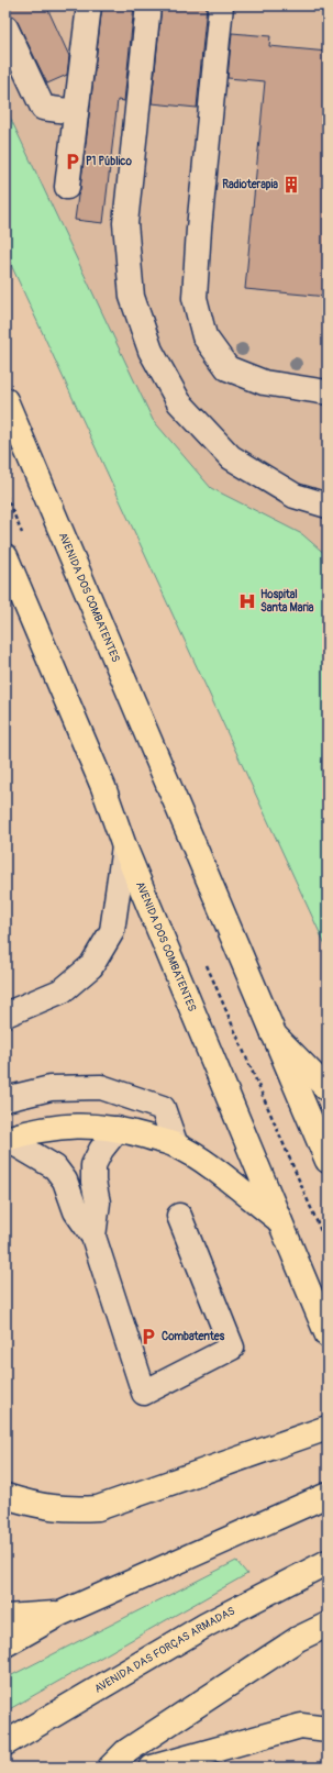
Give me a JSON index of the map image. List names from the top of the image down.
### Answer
{
  "streets": {
    "main road": ["AVENIDA DOS COMBATENTES", "AVENIDA DAS FORÇAS ARMADAS"]
  },
  "places": {
    "parking": ["P1 Público", "Combatentes"],
    "building": ["Radioterapia"],
    "hospital": ["Hospital Santa Maria"]
  }
}
